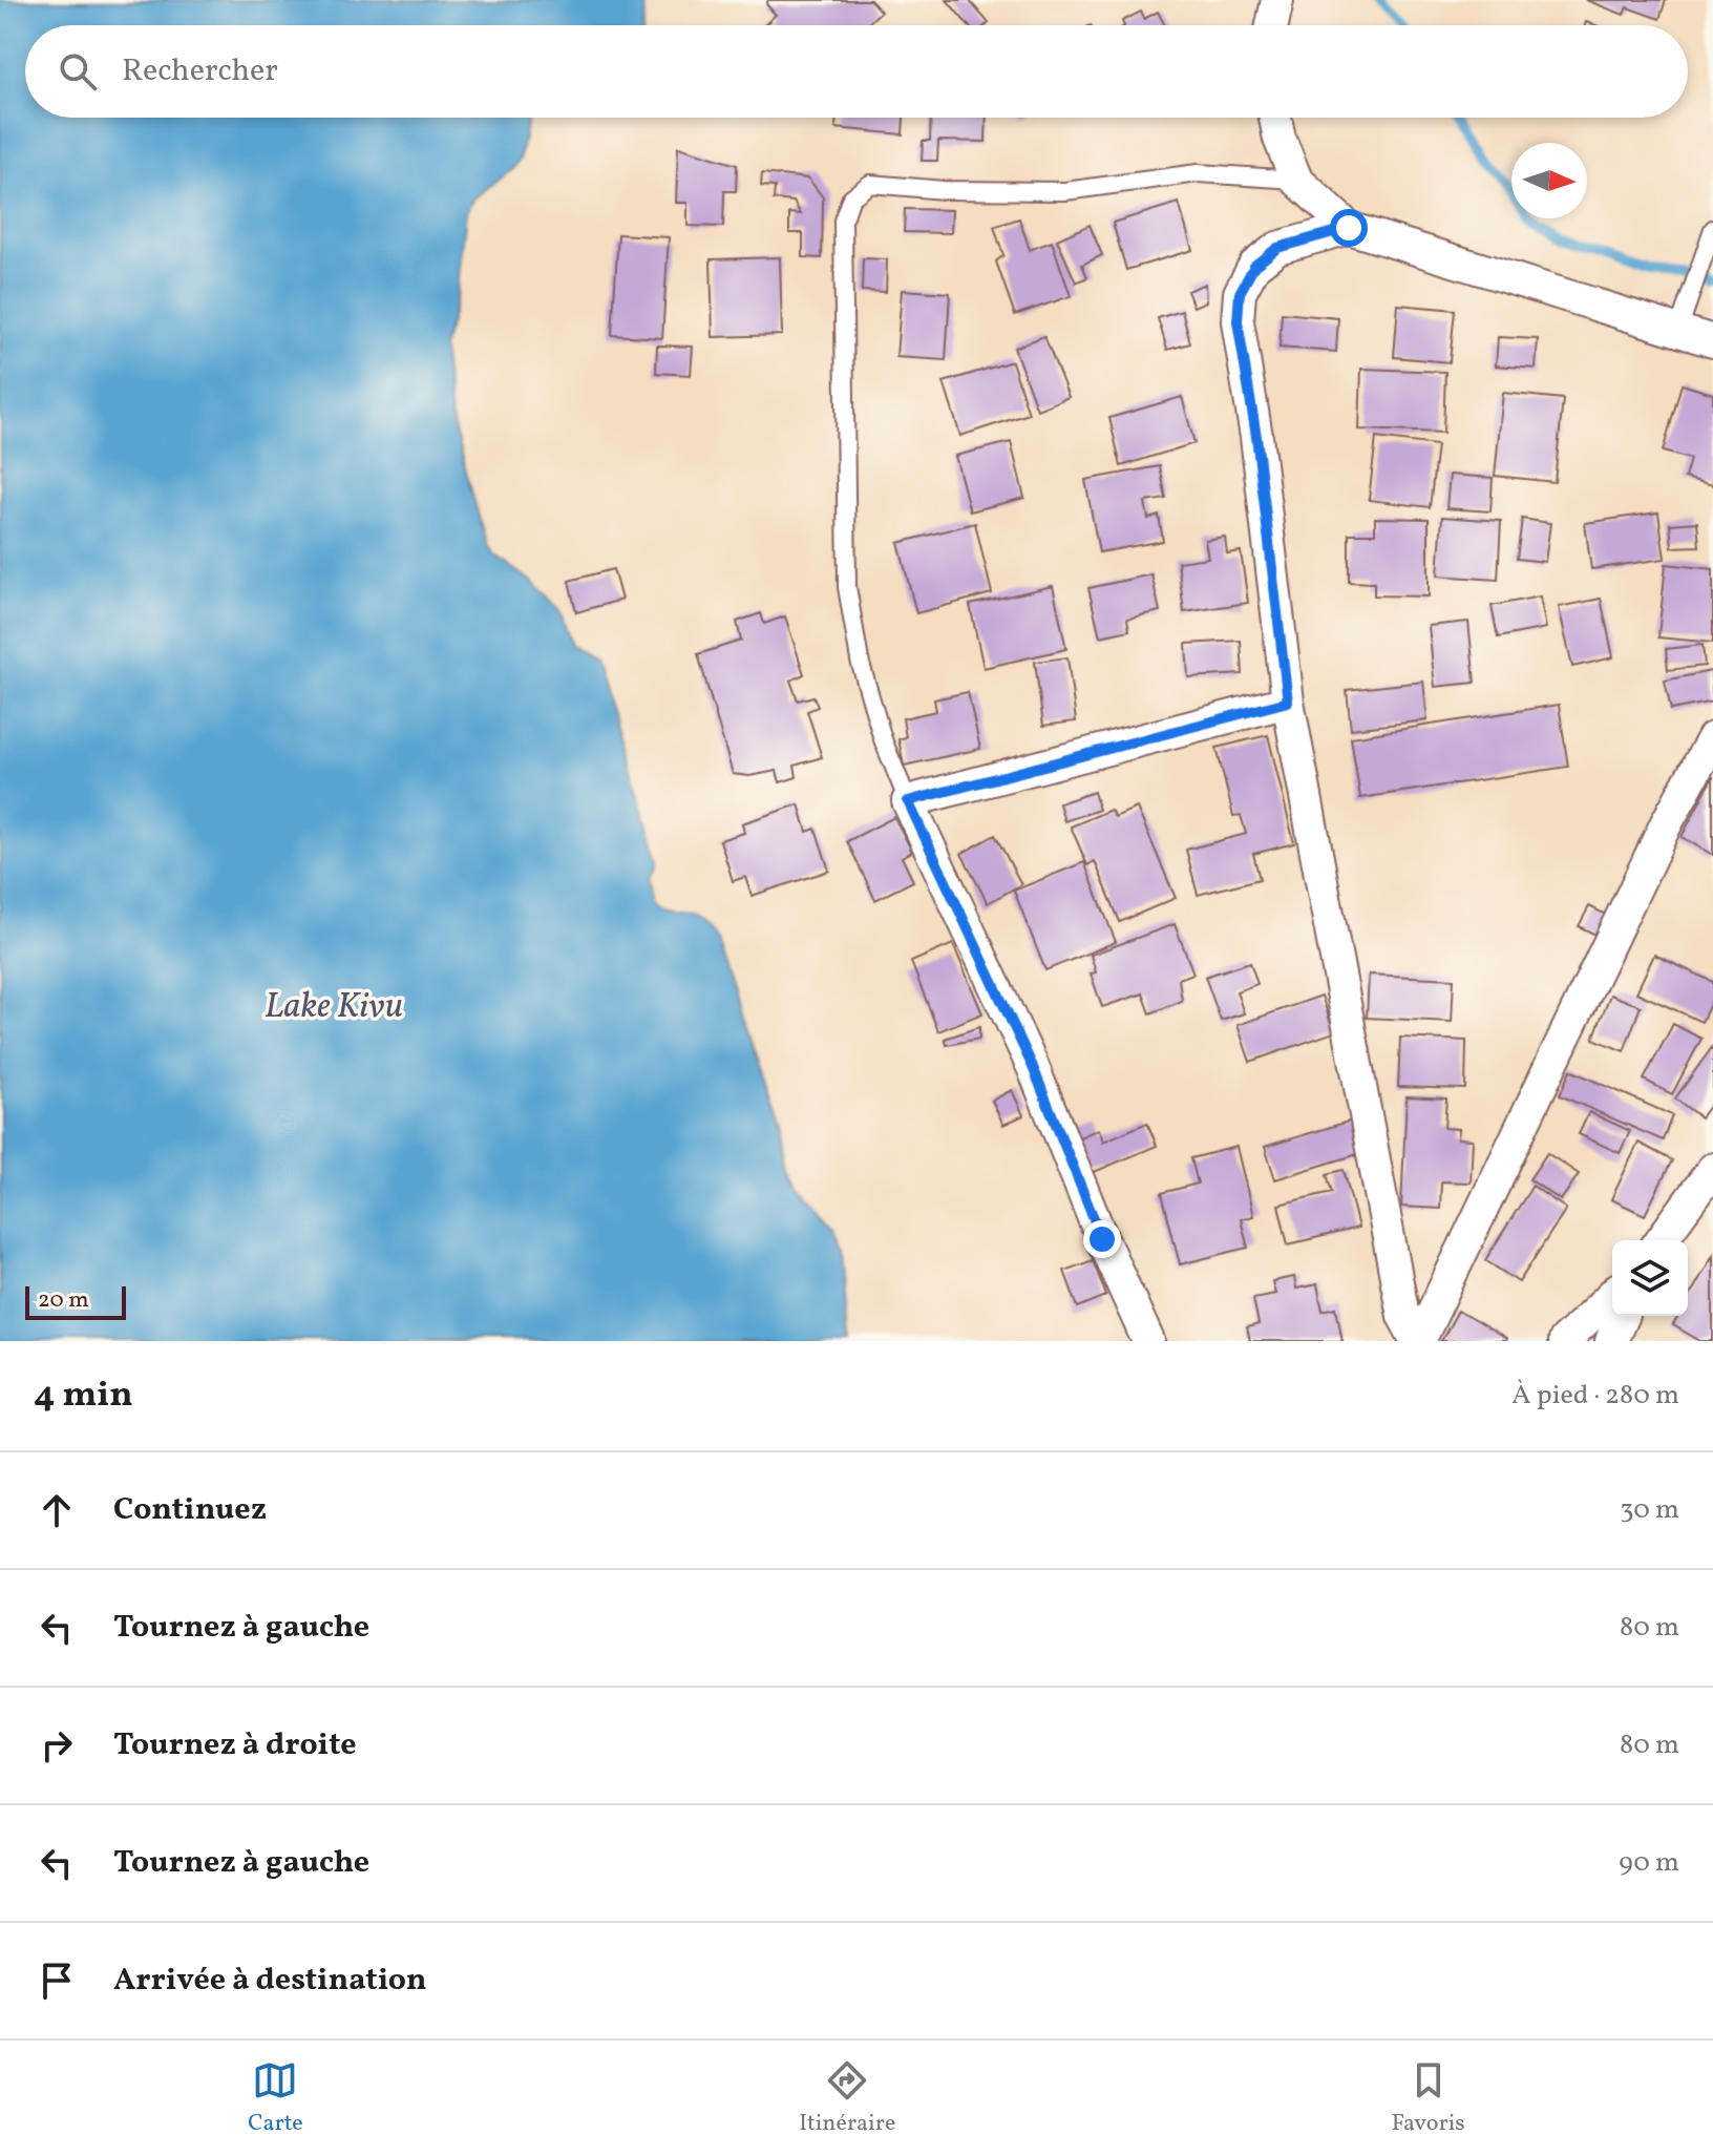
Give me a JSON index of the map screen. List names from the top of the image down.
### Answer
{
  "water": ["Lake Kivu"],
  "scale_bar": "20 m",
  "north": "right",
  "page": {
    "search": "Rechercher",
    "scale": "20 m",
    "heading": ["4 min", "À pied · 280 m"],
    "list": [
      ["Continuez", "30 m"],
      ["Tournez à gauche", "80 m"],
      ["Tournez à droite", "80 m"],
      ["Tournez à gauche", "90 m"],
      "Arrivée à destination"
    ],
    "nav": ["Carte", "Itinéraire", "Favoris"]
  }
}
